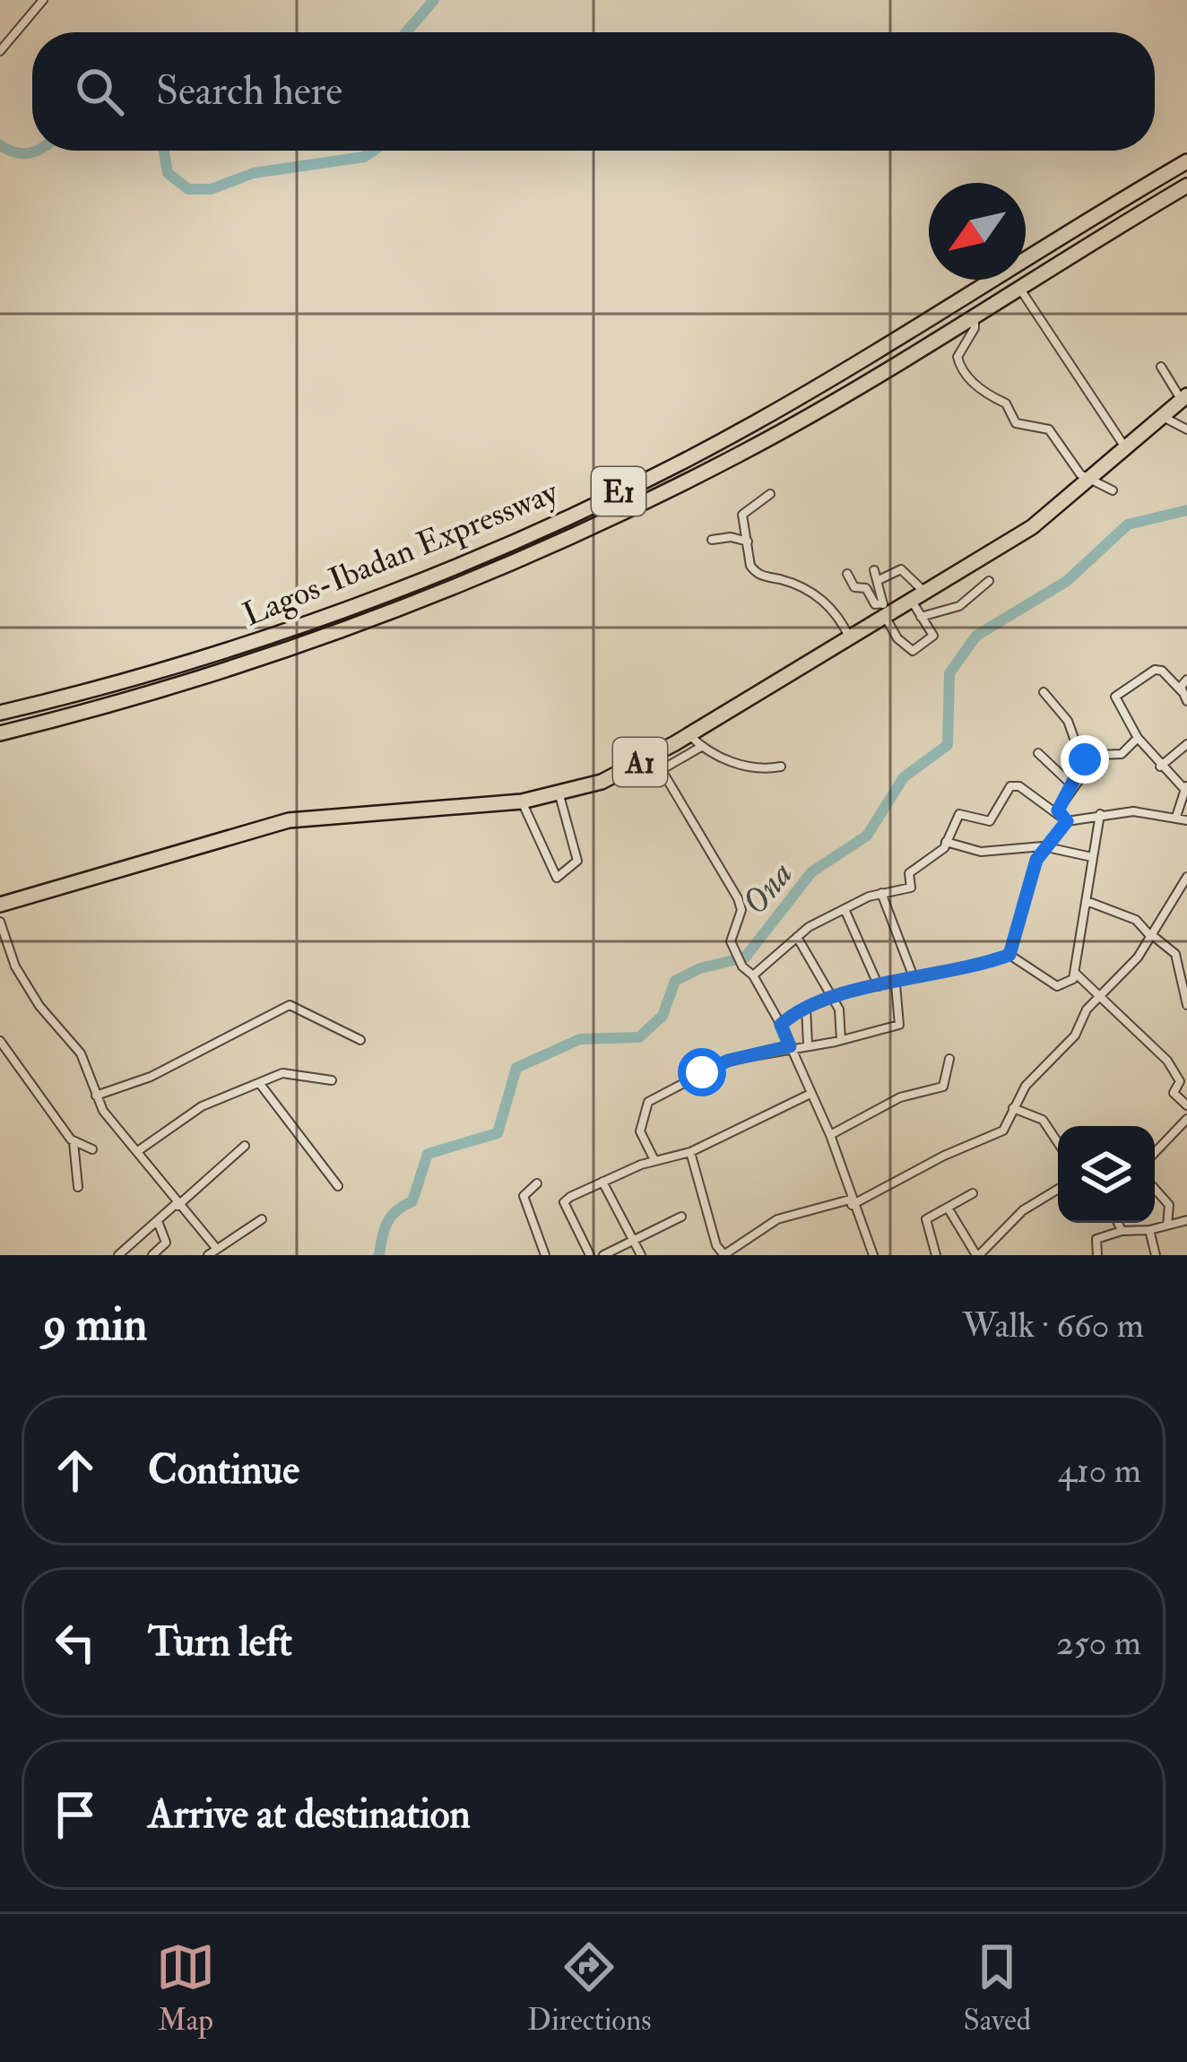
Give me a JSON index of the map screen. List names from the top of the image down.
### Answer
{
  "streets": {
    "highway": ["E1", "Lagos-Ibadan Expressway", "A1"]
  },
  "water": ["Ona"],
  "north": "bottom left",
  "page": {
    "search": "Search here",
    "heading": ["9 min", "Walk · 660 m"],
    "list": [
      ["Continue", "410 m"],
      ["Turn left", "250 m"],
      "Arrive at destination"
    ],
    "nav": ["Map", "Directions", "Saved"]
  }
}
